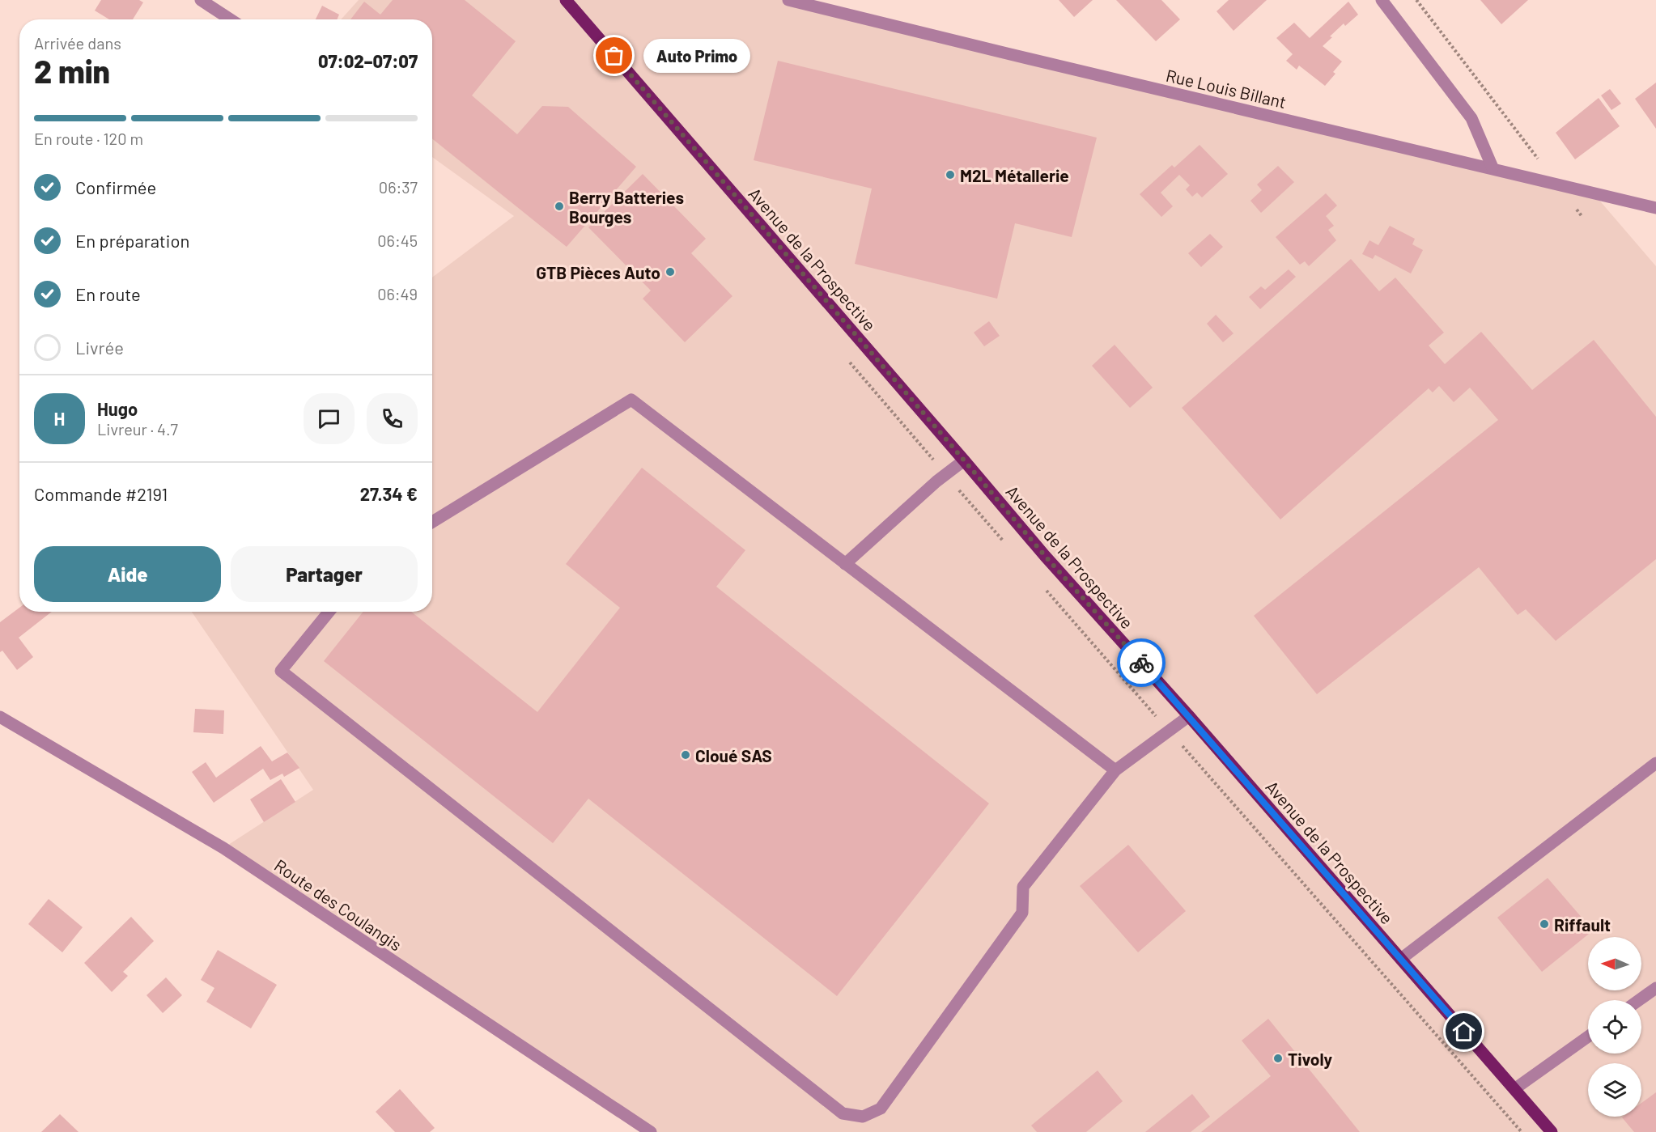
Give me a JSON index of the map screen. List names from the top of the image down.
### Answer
{
  "streets": {
    "main road": ["Avenue de la Prospective"],
    "street": ["Rue Louis Billant", "Route des Coulangis"]
  },
  "places": [
    "Auto Primo",
    "M2L Métallerie",
    "Berry Batteries Bourges",
    "GTB Pièces Auto",
    "Cloué SAS",
    "Riffault",
    "Tivoly"
  ],
  "north": "left",
  "page": {
    "heading": ["2 min", "Arrivée dans", "07:02–07:07"],
    "panel": [
      "Hugo",
      "Livreur · 4.7",
      "Commande #2191",
      "27.34 €"
    ],
    "bubble": "Auto Primo",
    "bar": "En route · 120 m",
    "list": [
      ["Confirmée", "06:37"],
      ["En préparation", "06:45"],
      ["En route", "06:49"],
      "Livrée"
    ],
    "round": "H",
    "buttons": ["Aide", "Partager"]
  }
}
